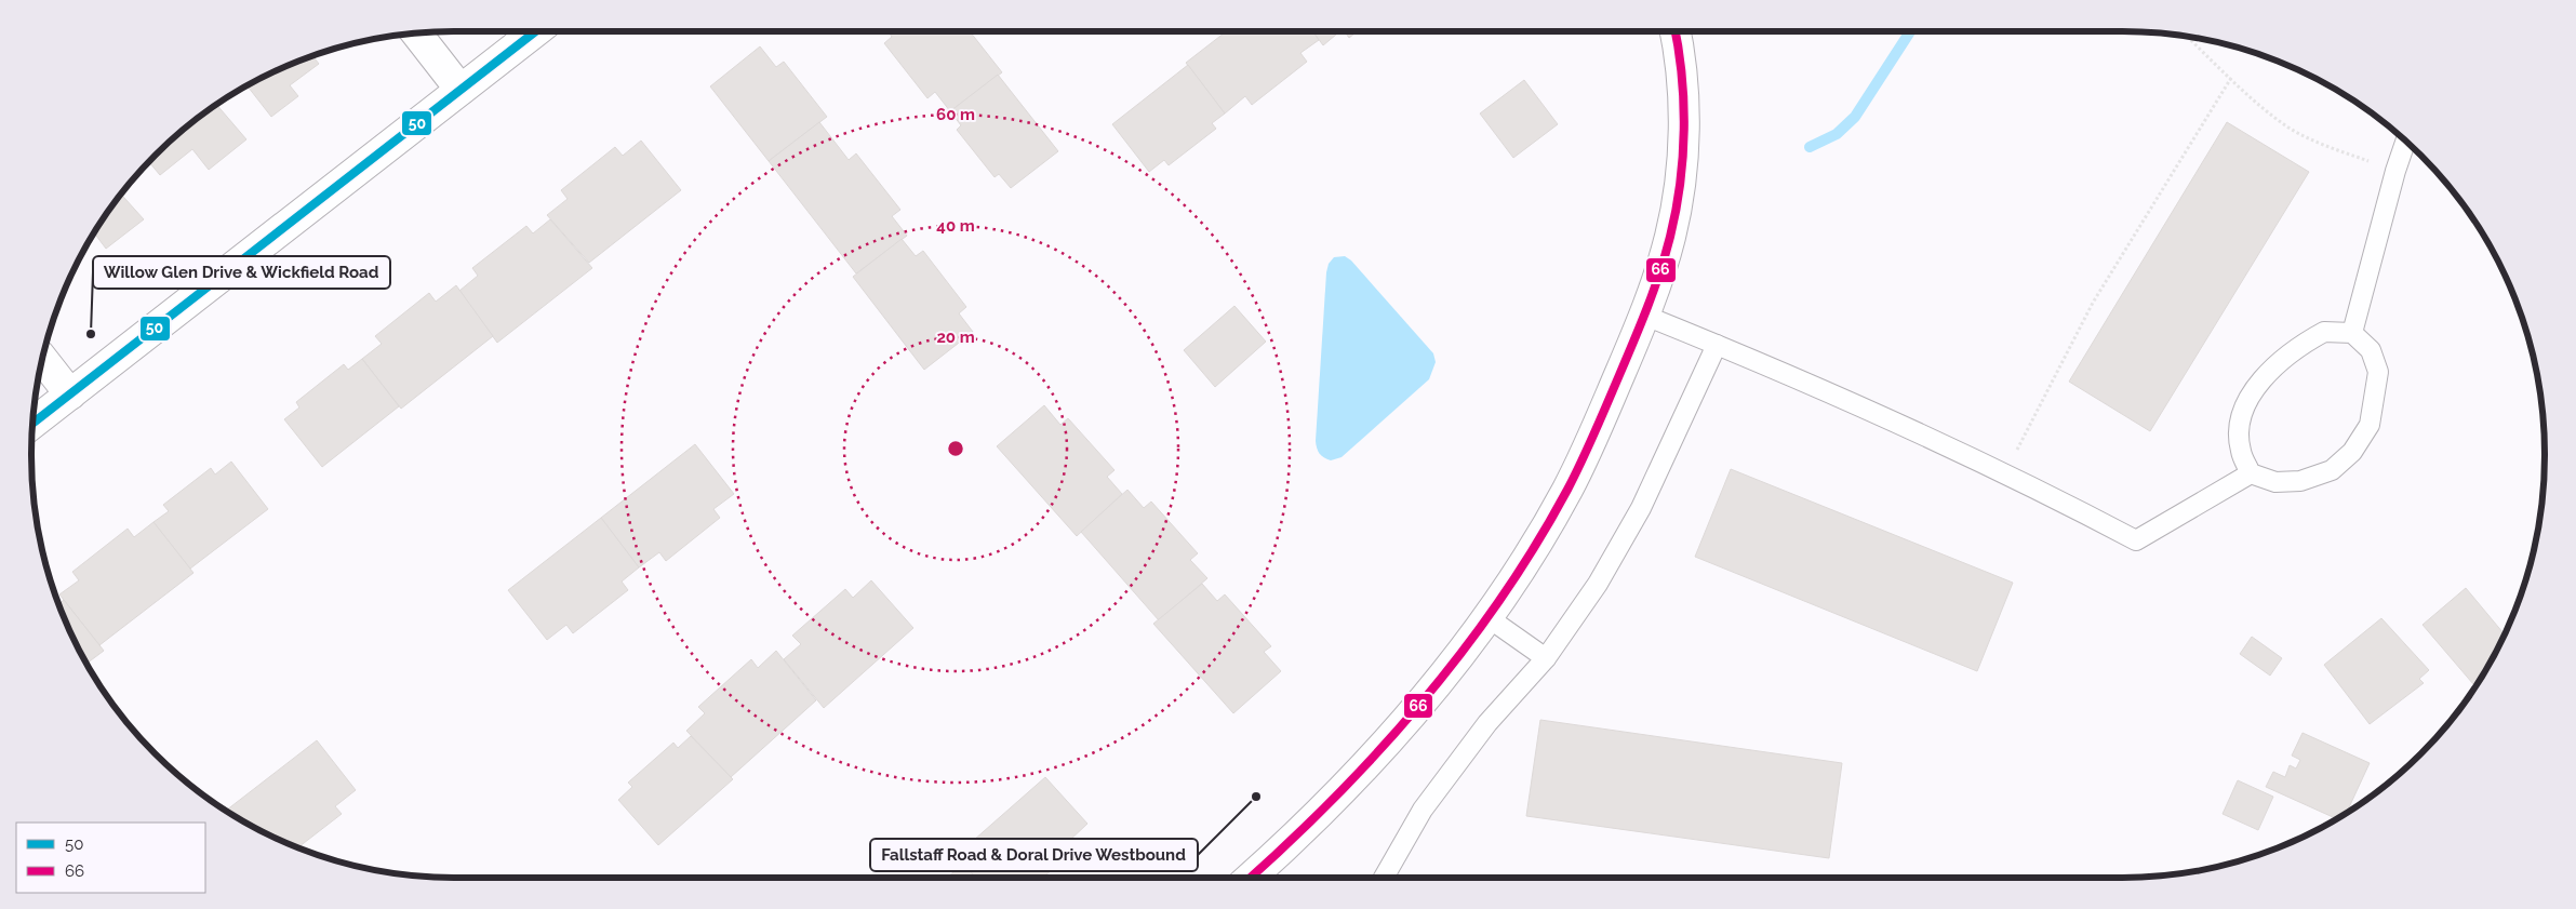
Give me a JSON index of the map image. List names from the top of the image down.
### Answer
{
  "places": ["Willow Glen Drive & Wickfield Road", "Fallstaff Road & Doral Drive Westbound"],
  "lines": ["transit line 50", "transit line 66"],
  "legend": ["50", "66"],
  "rings": ["60 m", "40 m", "20 m"]
}
